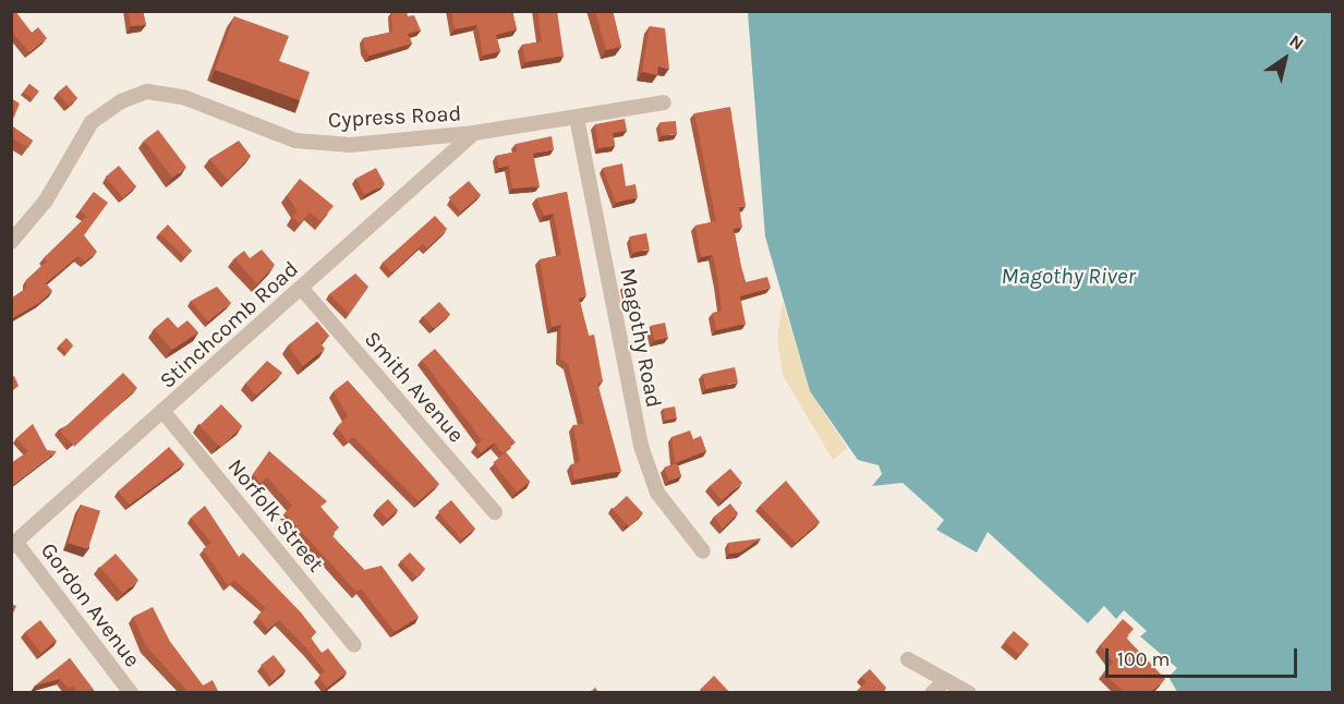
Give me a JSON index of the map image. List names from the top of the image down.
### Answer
{
  "streets": {
    "street": [
      "Cypress Road",
      "Stinchcomb Road",
      "Magothy Road",
      "Smith Avenue",
      "Norfolk Street",
      "Gordon Avenue"
    ]
  },
  "crossings": [
    ["Cypress Road", "Stinchcomb Road"],
    ["Cypress Road", "Magothy Road"],
    ["Stinchcomb Road", "Smith Avenue"],
    ["Stinchcomb Road", "Norfolk Street"],
    ["Stinchcomb Road", "Gordon Avenue"]
  ],
  "water": ["Magothy River"],
  "scale_bar": "100 m",
  "north": "top right"
}
